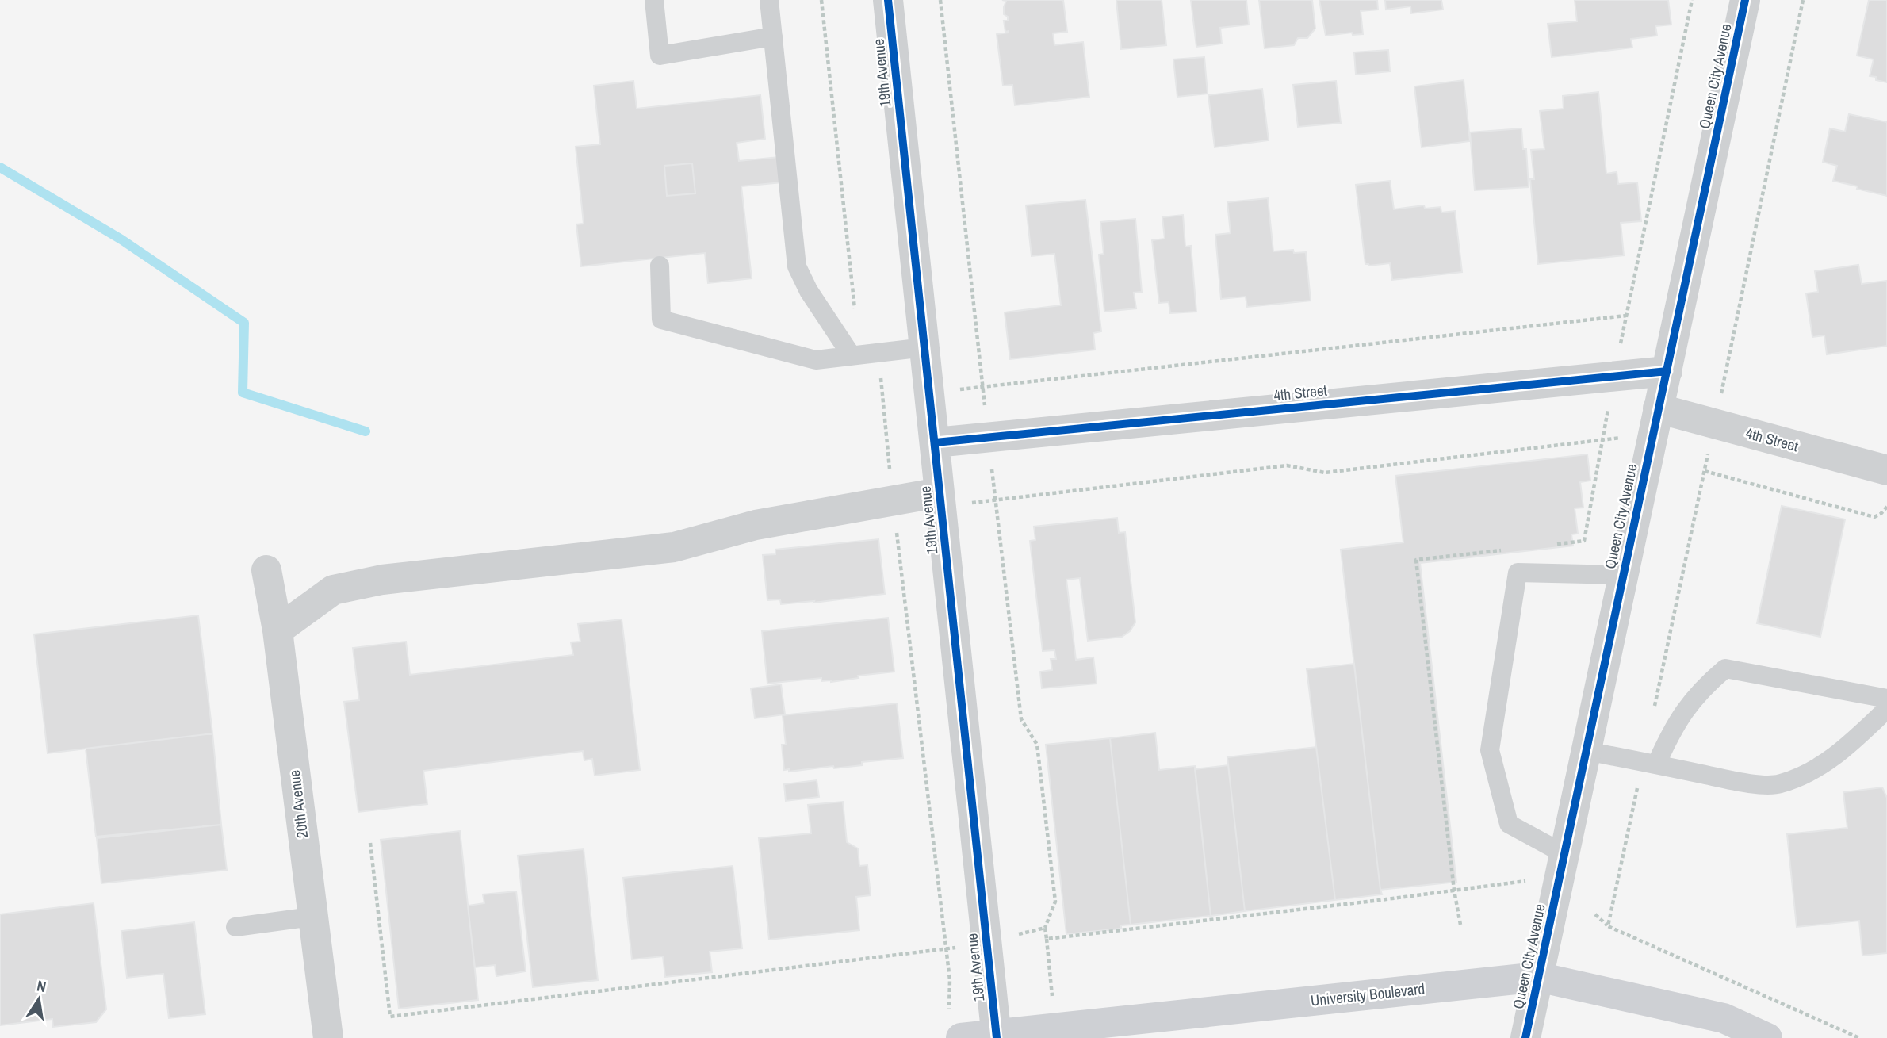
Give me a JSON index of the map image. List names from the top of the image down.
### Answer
{
  "streets": {
    "main road": ["University Boulevard"],
    "street": [
      "19th Avenue",
      "Queen City Avenue",
      "4th Street",
      "20th Avenue"
    ]
  },
  "crossings": [
    ["19th Avenue", "4th Street"],
    ["19th Avenue", "University Boulevard"],
    ["Queen City Avenue", "4th Street"],
    ["Queen City Avenue", "University Boulevard"]
  ],
  "north": "top"
}
